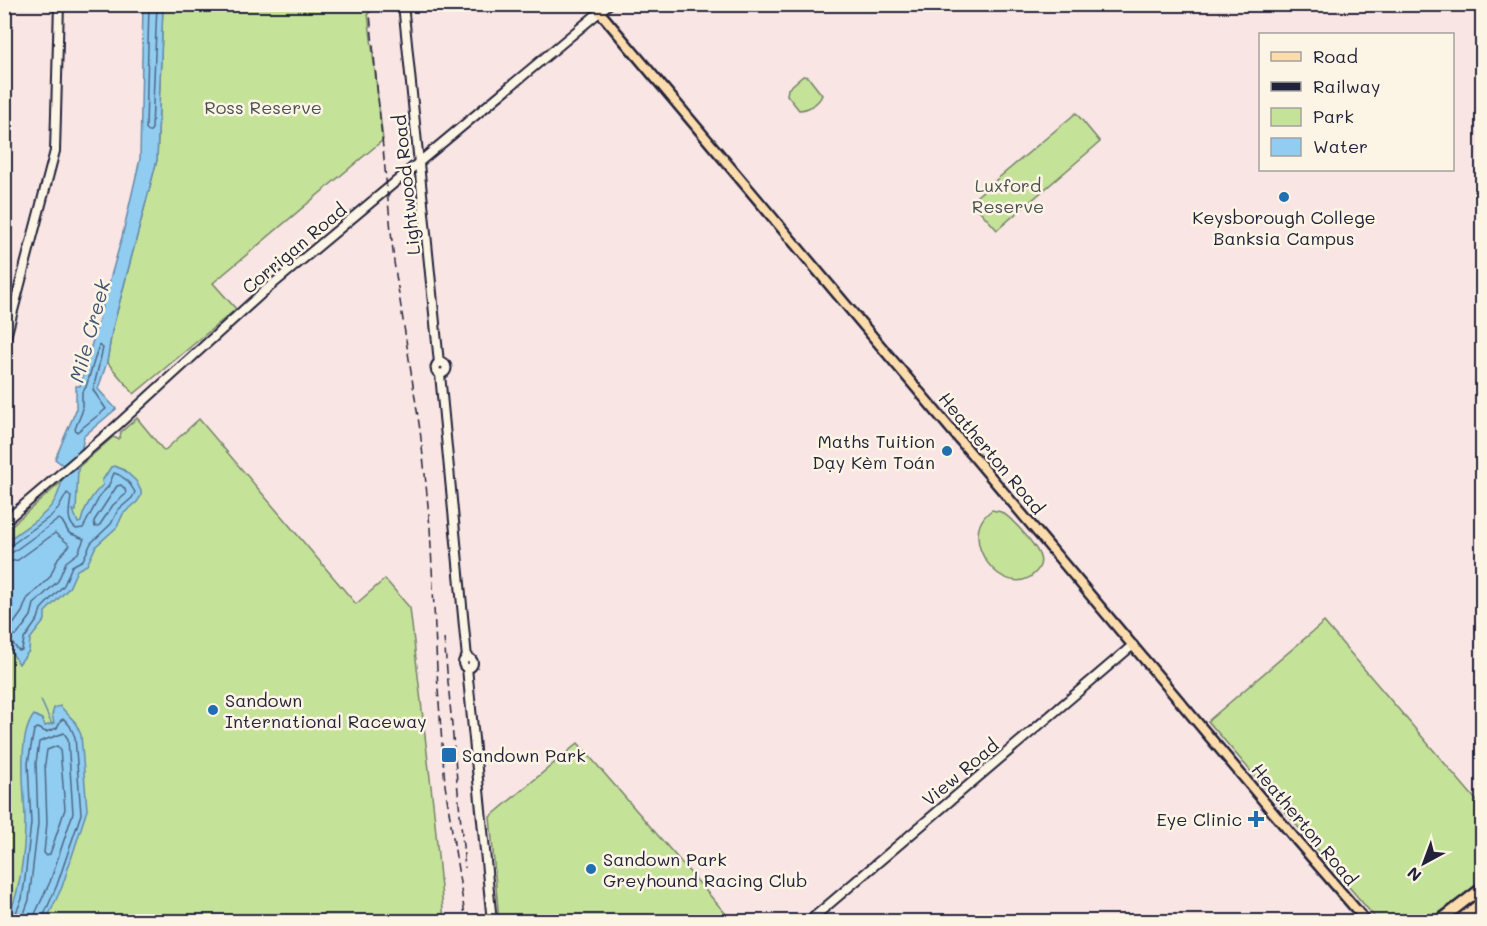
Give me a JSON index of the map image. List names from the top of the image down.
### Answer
{
  "streets": {
    "main road": [
      "Lightwood Road",
      "Corrigan Road",
      "Heatherton Road",
      "View Road"
    ]
  },
  "crossings": [
    ["Lightwood Road", "Corrigan Road"],
    ["Corrigan Road", "Heatherton Road"],
    ["Heatherton Road", "View Road"]
  ],
  "water": ["Mile Creek"],
  "parks": ["Ross Reserve", "Luxford Reserve"],
  "places": {
    "other": [
      "Keysborough College Banksia Campus",
      "Maths Tuition Dạy Kèm Toán",
      "Sandown International Raceway",
      "Sandown Park Greyhound Racing Club"
    ],
    "transit": ["Sandown Park"],
    "health": ["Eye Clinic"]
  },
  "legend": [
    "Road",
    "Railway",
    "Park",
    "Water"
  ],
  "north": "bottom left"
}
